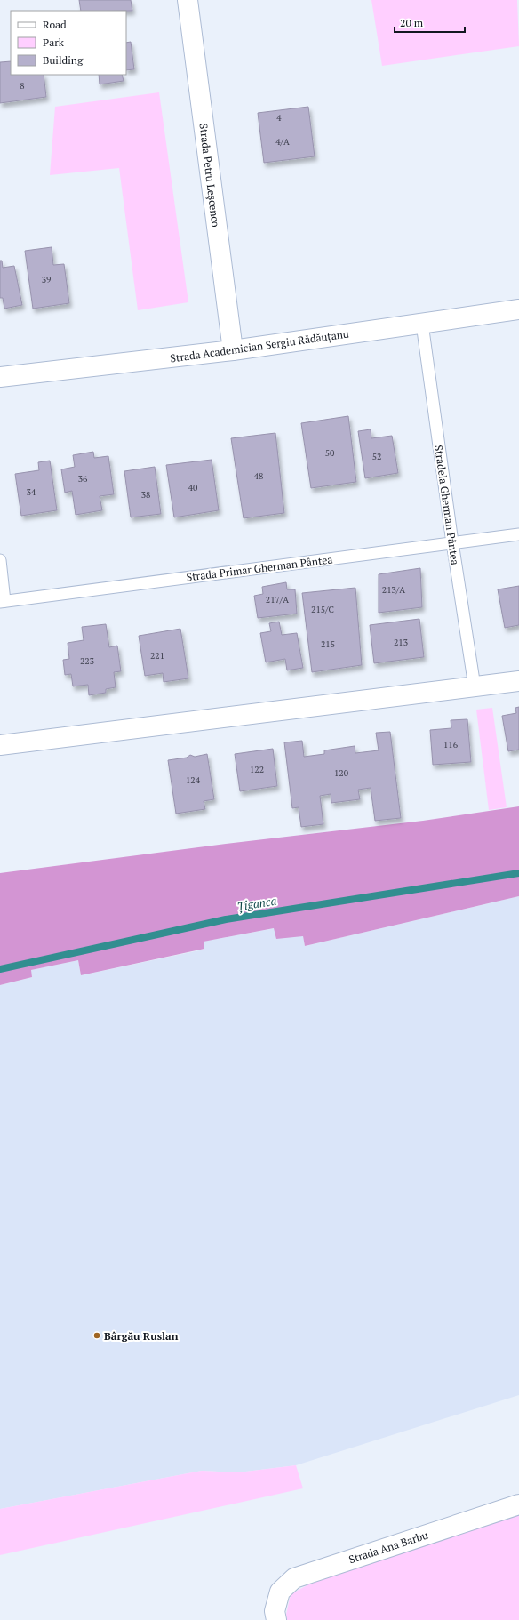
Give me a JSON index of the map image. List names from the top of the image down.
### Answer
{
  "streets": {
    "street": ["Strada Petru Leșcenco", "Strada Academician Sergiu Rădăuțanu", "Strada Ana Barbu"],
    "lane": ["Stradela Gherman Pântea", "Strada Primar Gherman Pântea"]
  },
  "crossings": [
    ["Strada Petru Leșcenco", "Strada Academician Sergiu Rădăuțanu"],
    ["Strada Academician Sergiu Rădăuțanu", "Stradela Gherman Pântea"],
    ["Stradela Gherman Pântea", "Strada Primar Gherman Pântea"]
  ],
  "water": ["Țîganca"],
  "places": ["Bârgău Ruslan"],
  "house_numbers": [
    "8",
    "4",
    "4/A",
    "39",
    "50",
    "52",
    "48",
    "36",
    "40",
    "34",
    "38",
    "213/A",
    "217/A",
    "215/C",
    "213",
    "215",
    "221",
    "223",
    "116",
    "122",
    "120",
    "124"
  ],
  "legend": ["Road", "Park", "Building"],
  "scale_bar": "20 m"
}
